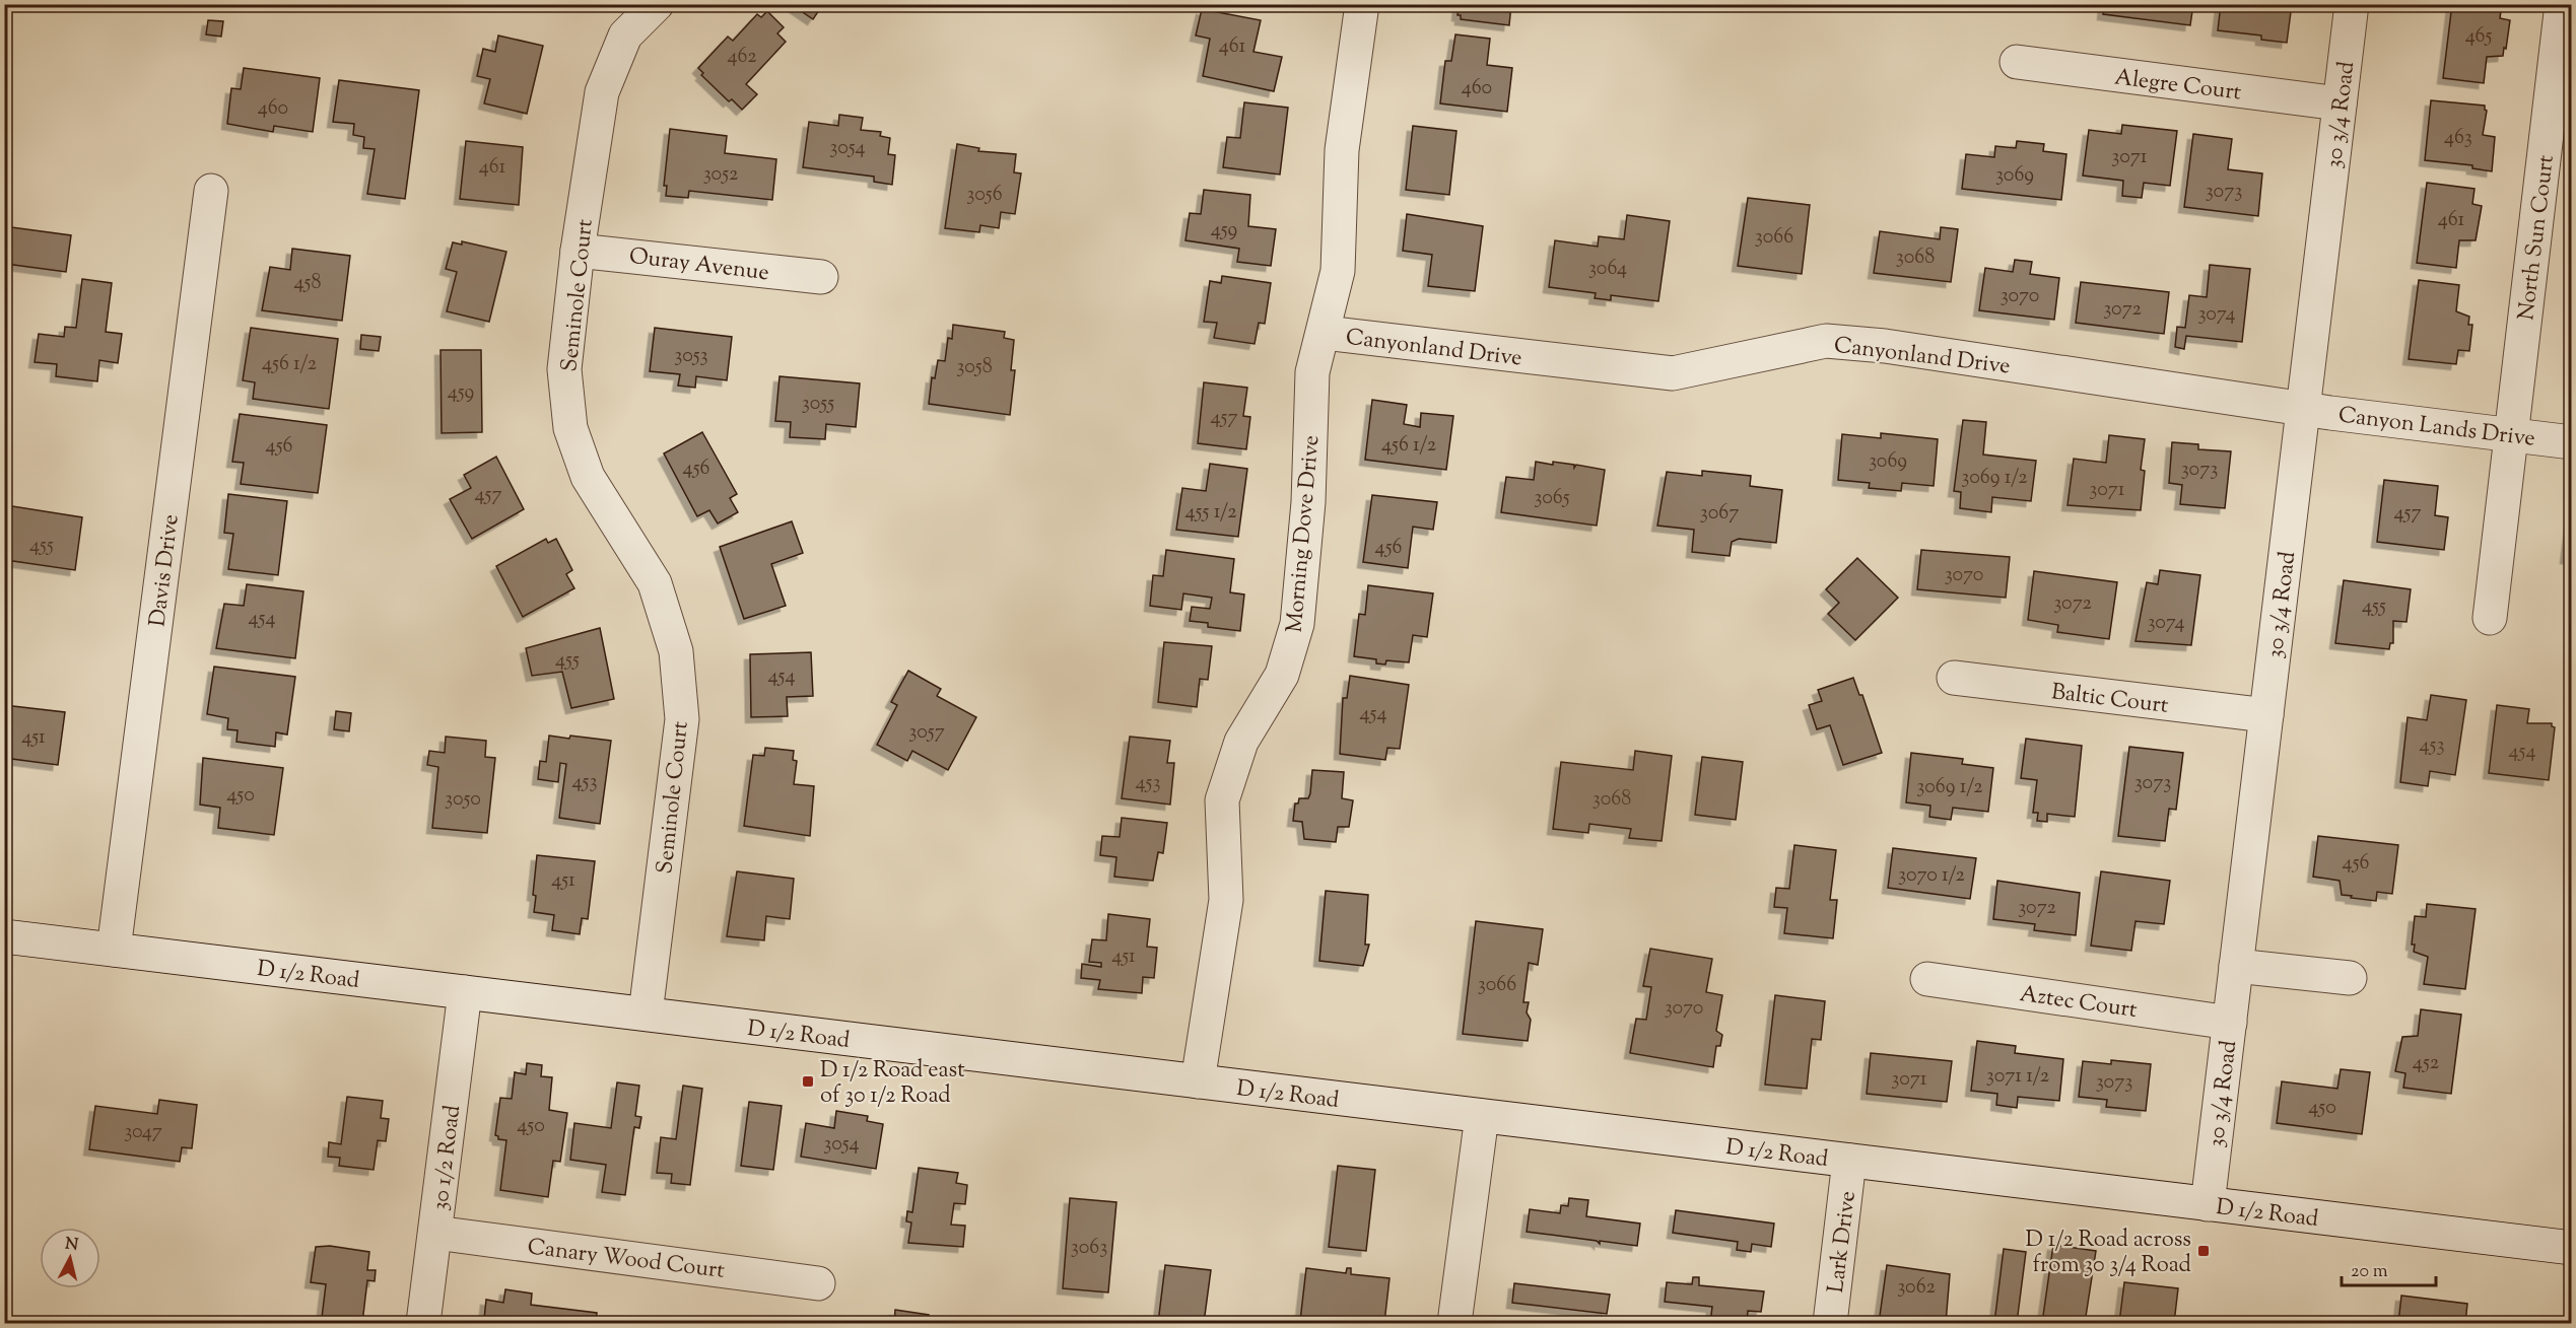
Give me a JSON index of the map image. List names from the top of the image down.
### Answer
{
  "streets": {
    "street": [
      "Alegre Court",
      "30 3/4 Road",
      "North Sun Court",
      "Ouray Avenue",
      "Seminole Court",
      "Canyonland Drive",
      "Canyon Lands Drive",
      "Morning Dove Drive",
      "Davis Drive",
      "Baltic Court",
      "D 1/2 Road",
      "Aztec Court",
      "30 1/2 Road",
      "Lark Drive",
      "Canary Wood Court"
    ]
  },
  "crossings": [
    ["Alegre Court", "30 3/4 Road"],
    ["30 3/4 Road", "Canyonland Drive"],
    ["30 3/4 Road", "Canyon Lands Drive"],
    ["30 3/4 Road", "Baltic Court"],
    ["30 3/4 Road", "D 1/2 Road"],
    ["30 3/4 Road", "Aztec Court"],
    ["North Sun Court", "Canyon Lands Drive"],
    ["Ouray Avenue", "Seminole Court"],
    ["Seminole Court", "D 1/2 Road"],
    ["Canyonland Drive", "Canyon Lands Drive"],
    ["Canyonland Drive", "Morning Dove Drive"],
    ["Morning Dove Drive", "D 1/2 Road"],
    ["Davis Drive", "D 1/2 Road"],
    ["D 1/2 Road", "30 1/2 Road"],
    ["D 1/2 Road", "Lark Drive"],
    ["30 1/2 Road", "Canary Wood Court"]
  ],
  "places": {
    "transit": ["D 1/2 Road east of 30 1/2 Road", "D 1/2 Road across from 30 3/4 Road"]
  },
  "house_numbers": [
    "465",
    "461",
    "462",
    "460",
    "460",
    "463",
    "3054",
    "3071",
    "461",
    "3052",
    "3069",
    "3073",
    "3056",
    "461",
    "459",
    "3066",
    "3068",
    "3064",
    "458",
    "3070",
    "3072",
    "3074",
    "3053",
    "456 1/2",
    "3058",
    "459",
    "3055",
    "457",
    "456 1/2",
    "456",
    "3069",
    "456",
    "3073",
    "3069 1/2",
    "3071",
    "457",
    "3065",
    "455 1/2",
    "3067",
    "457",
    "455",
    "456",
    "3070",
    "3072",
    "455",
    "454",
    "3074",
    "455",
    "454",
    "454",
    "3057",
    "451",
    "453",
    "454",
    "453",
    "453",
    "3073",
    "3069 1/2",
    "450",
    "3050",
    "3068",
    "456",
    "3070 1/2",
    "451",
    "3072",
    "451",
    "3066",
    "3070",
    "452",
    "3071 1/2",
    "3071",
    "3073",
    "450",
    "450",
    "3047",
    "3054",
    "3063",
    "3062"
  ],
  "scale_bar": "20 m",
  "north": "top"
}
